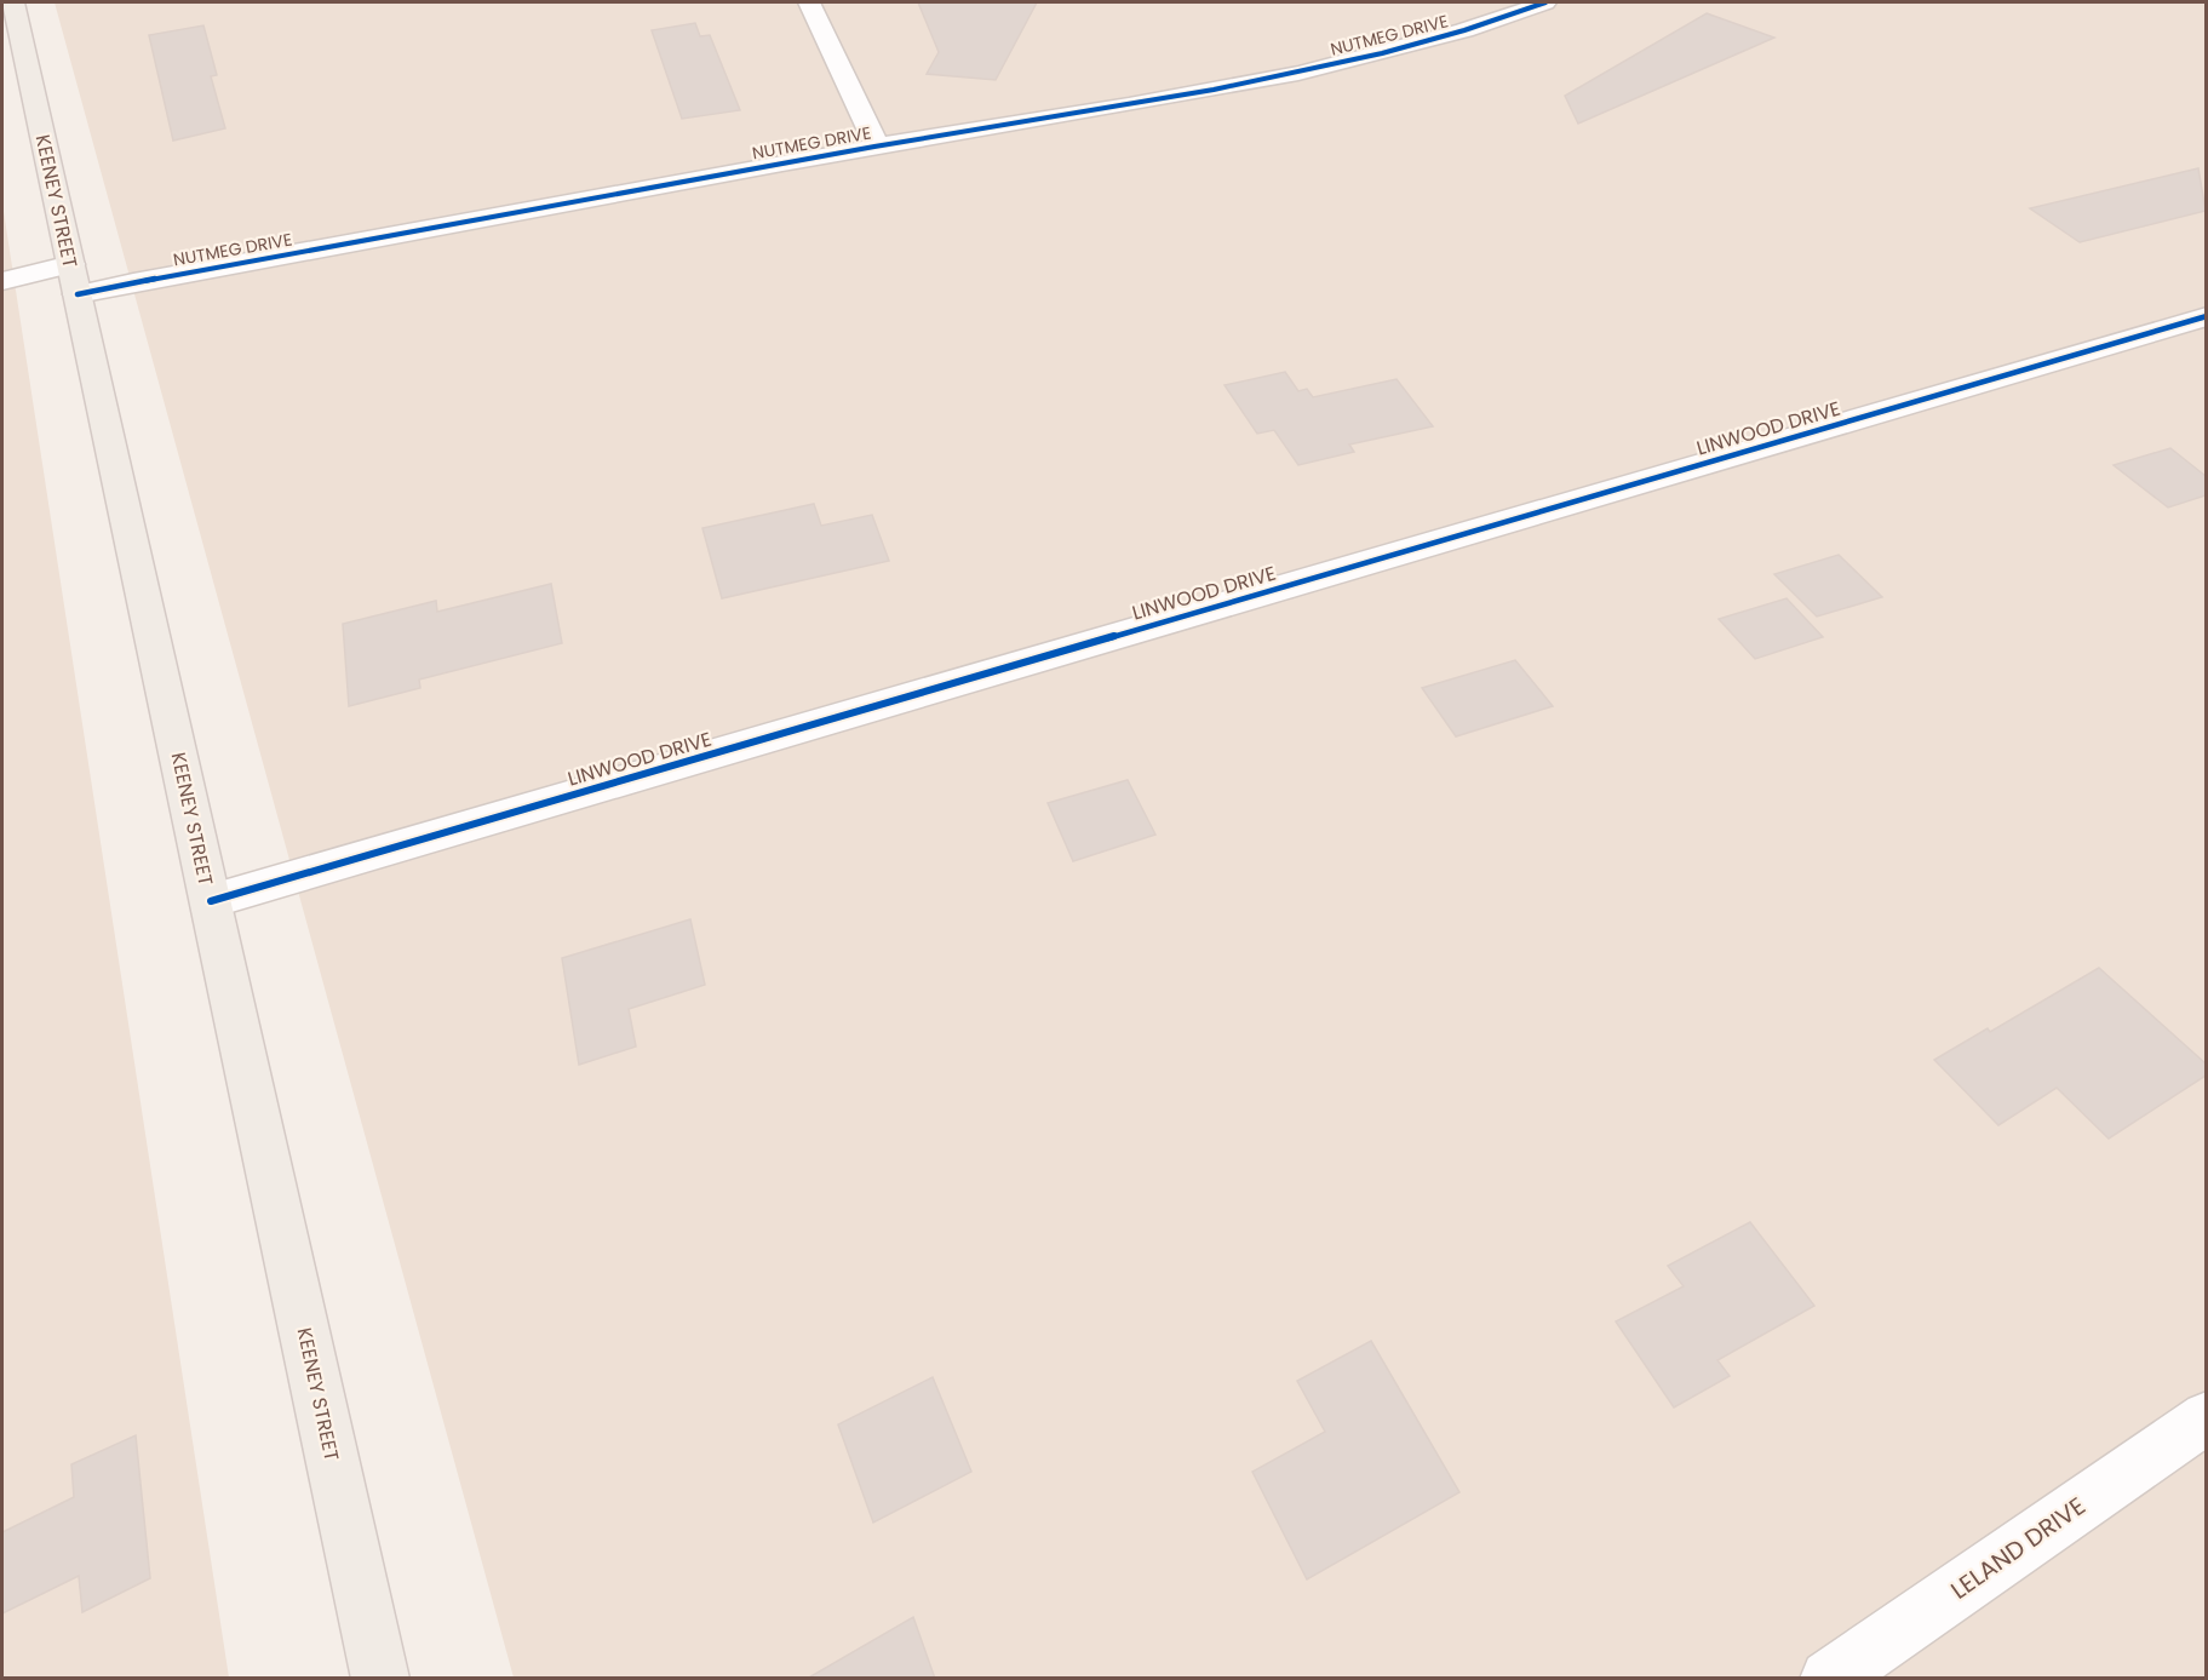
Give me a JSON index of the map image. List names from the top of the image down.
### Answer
{
  "streets": {
    "main road": ["KEENEY STREET"],
    "street": ["NUTMEG DRIVE", "LINWOOD DRIVE", "LELAND DRIVE"]
  },
  "crossings": [
    ["NUTMEG DRIVE", "KEENEY STREET"],
    ["KEENEY STREET", "LINWOOD DRIVE"]
  ]
}
